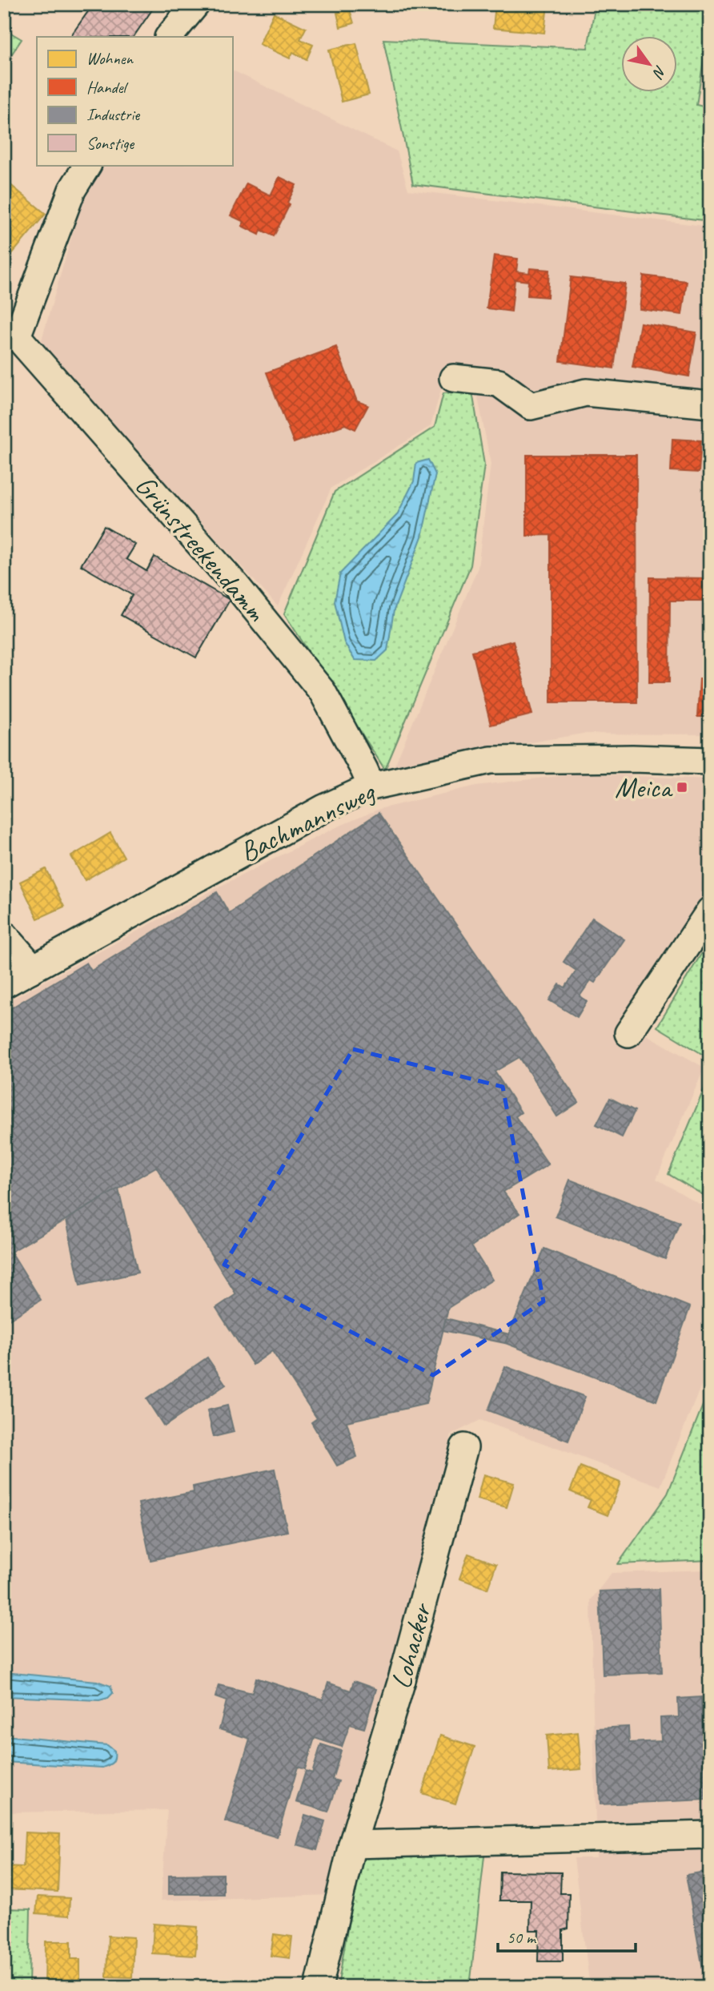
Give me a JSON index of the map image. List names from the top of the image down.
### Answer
{
  "streets": {
    "street": ["Grünstreekendamm", "Bachmannsweg", "Lohacker"]
  },
  "crossings": [
    ["Grünstreekendamm", "Bachmannsweg"]
  ],
  "places": {
    "transit": ["Meica"]
  },
  "legend": [
    "Wohnen",
    "Handel",
    "Industrie",
    "Sonstige"
  ],
  "scale_bar": "50 m",
  "north": "bottom right"
}
